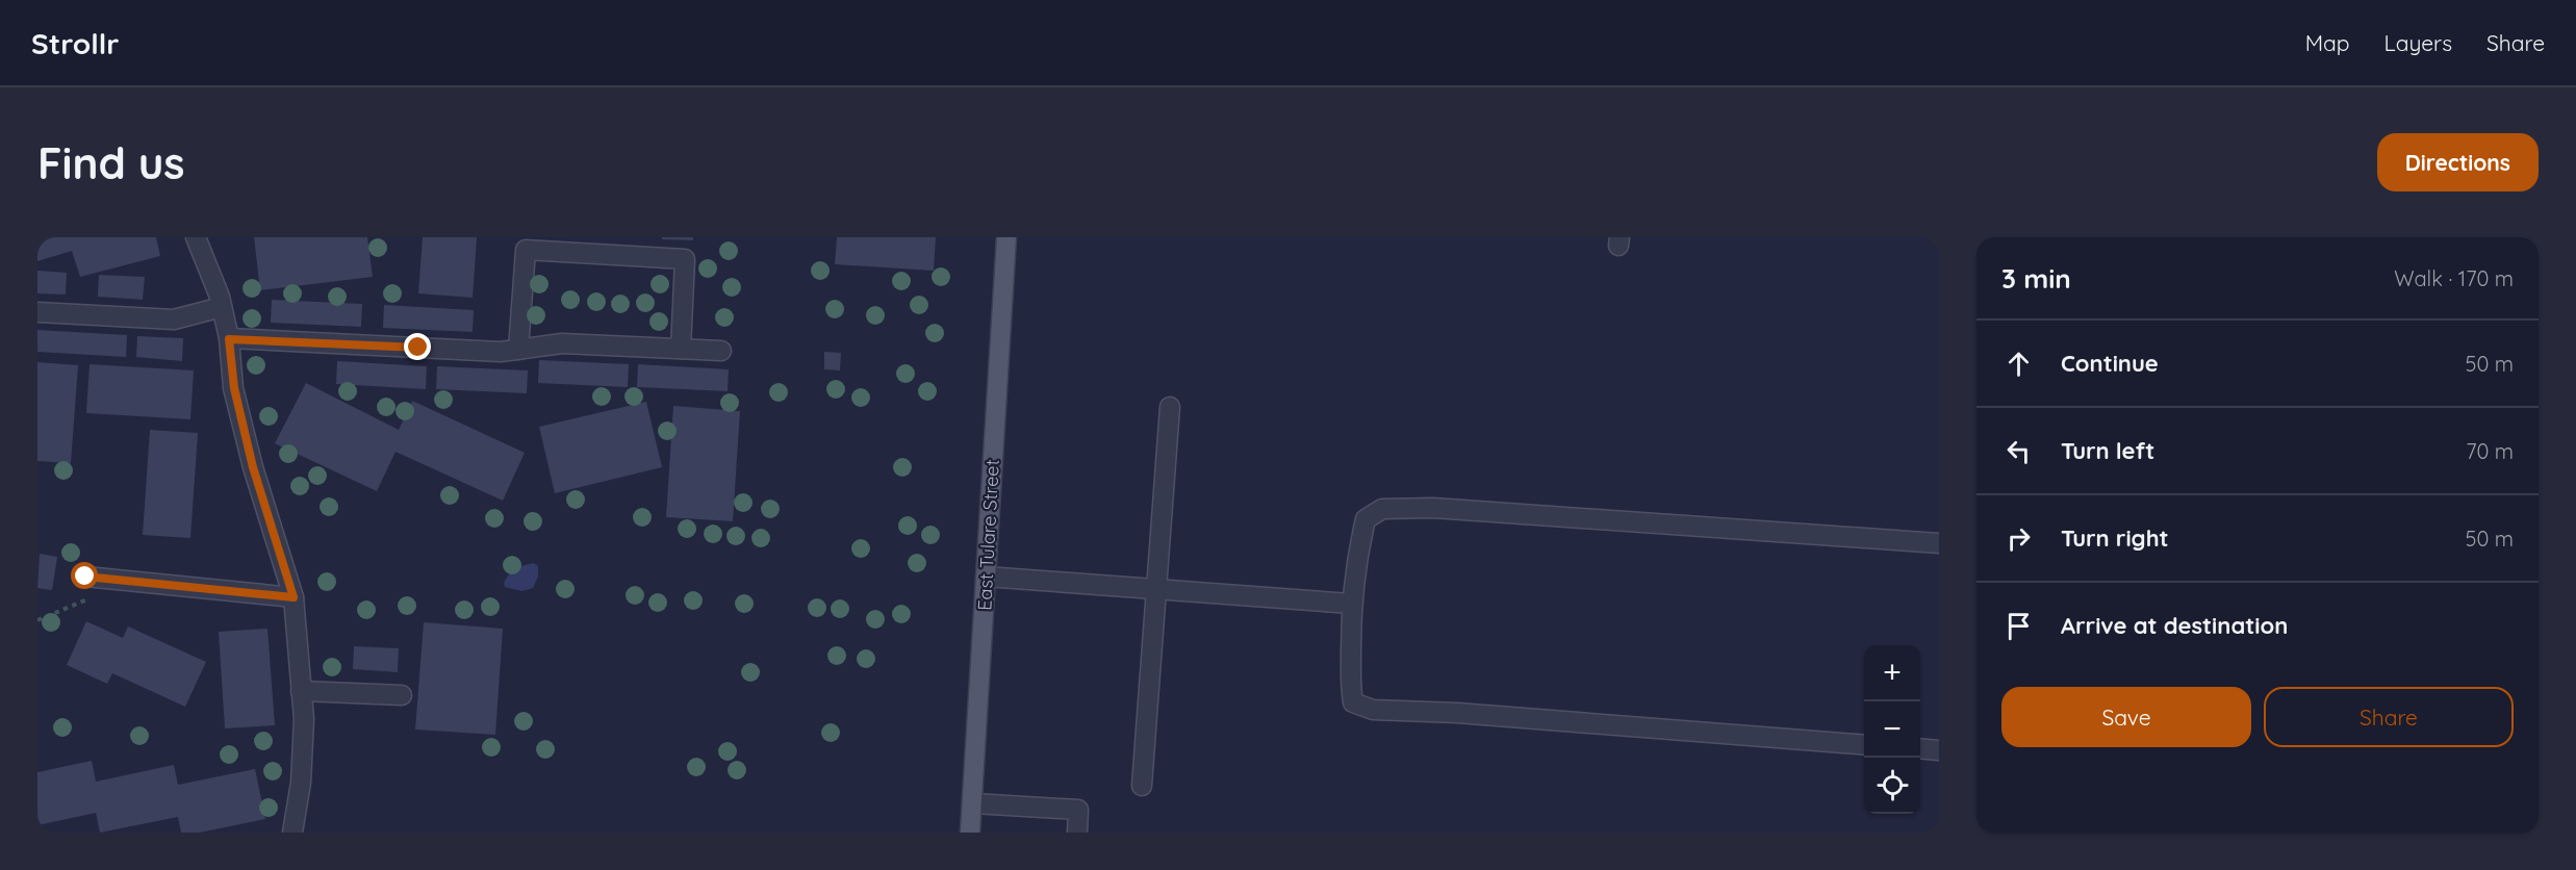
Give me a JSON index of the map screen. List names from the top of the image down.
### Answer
{
  "streets": {
    "main road": ["East Tulare Street"]
  },
  "page": {
    "header": "Strollr",
    "nav": ["Map", "Layers", "Share"],
    "buttons": [
      "Directions",
      ["Save", "Share"]
    ],
    "title": "Find us",
    "heading": ["3 min", "Walk · 170 m"],
    "list": [
      ["Continue", "50 m"],
      ["Turn left", "70 m"],
      ["Turn right", "50 m"],
      "Arrive at destination"
    ],
    "map_buttons": ["+", "−"]
  }
}
